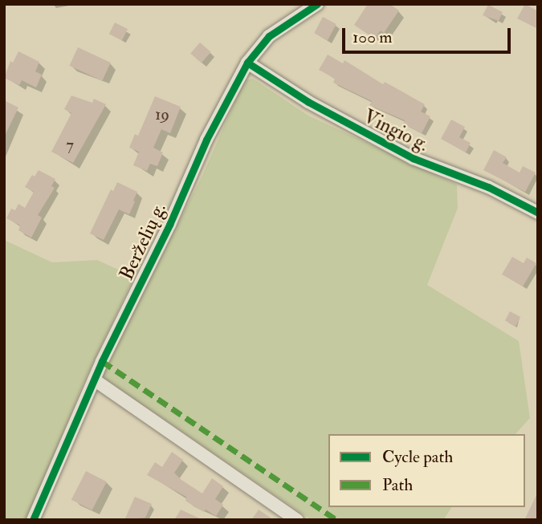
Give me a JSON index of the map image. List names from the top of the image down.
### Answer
{
  "streets": {
    "street": ["Vingio g.", "Berželių g."]
  },
  "crossings": [
    ["Vingio g.", "Berželių g."]
  ],
  "house_numbers": ["19", "7"],
  "legend": ["Cycle path", "Path"],
  "scale_bar": "100 m"
}
